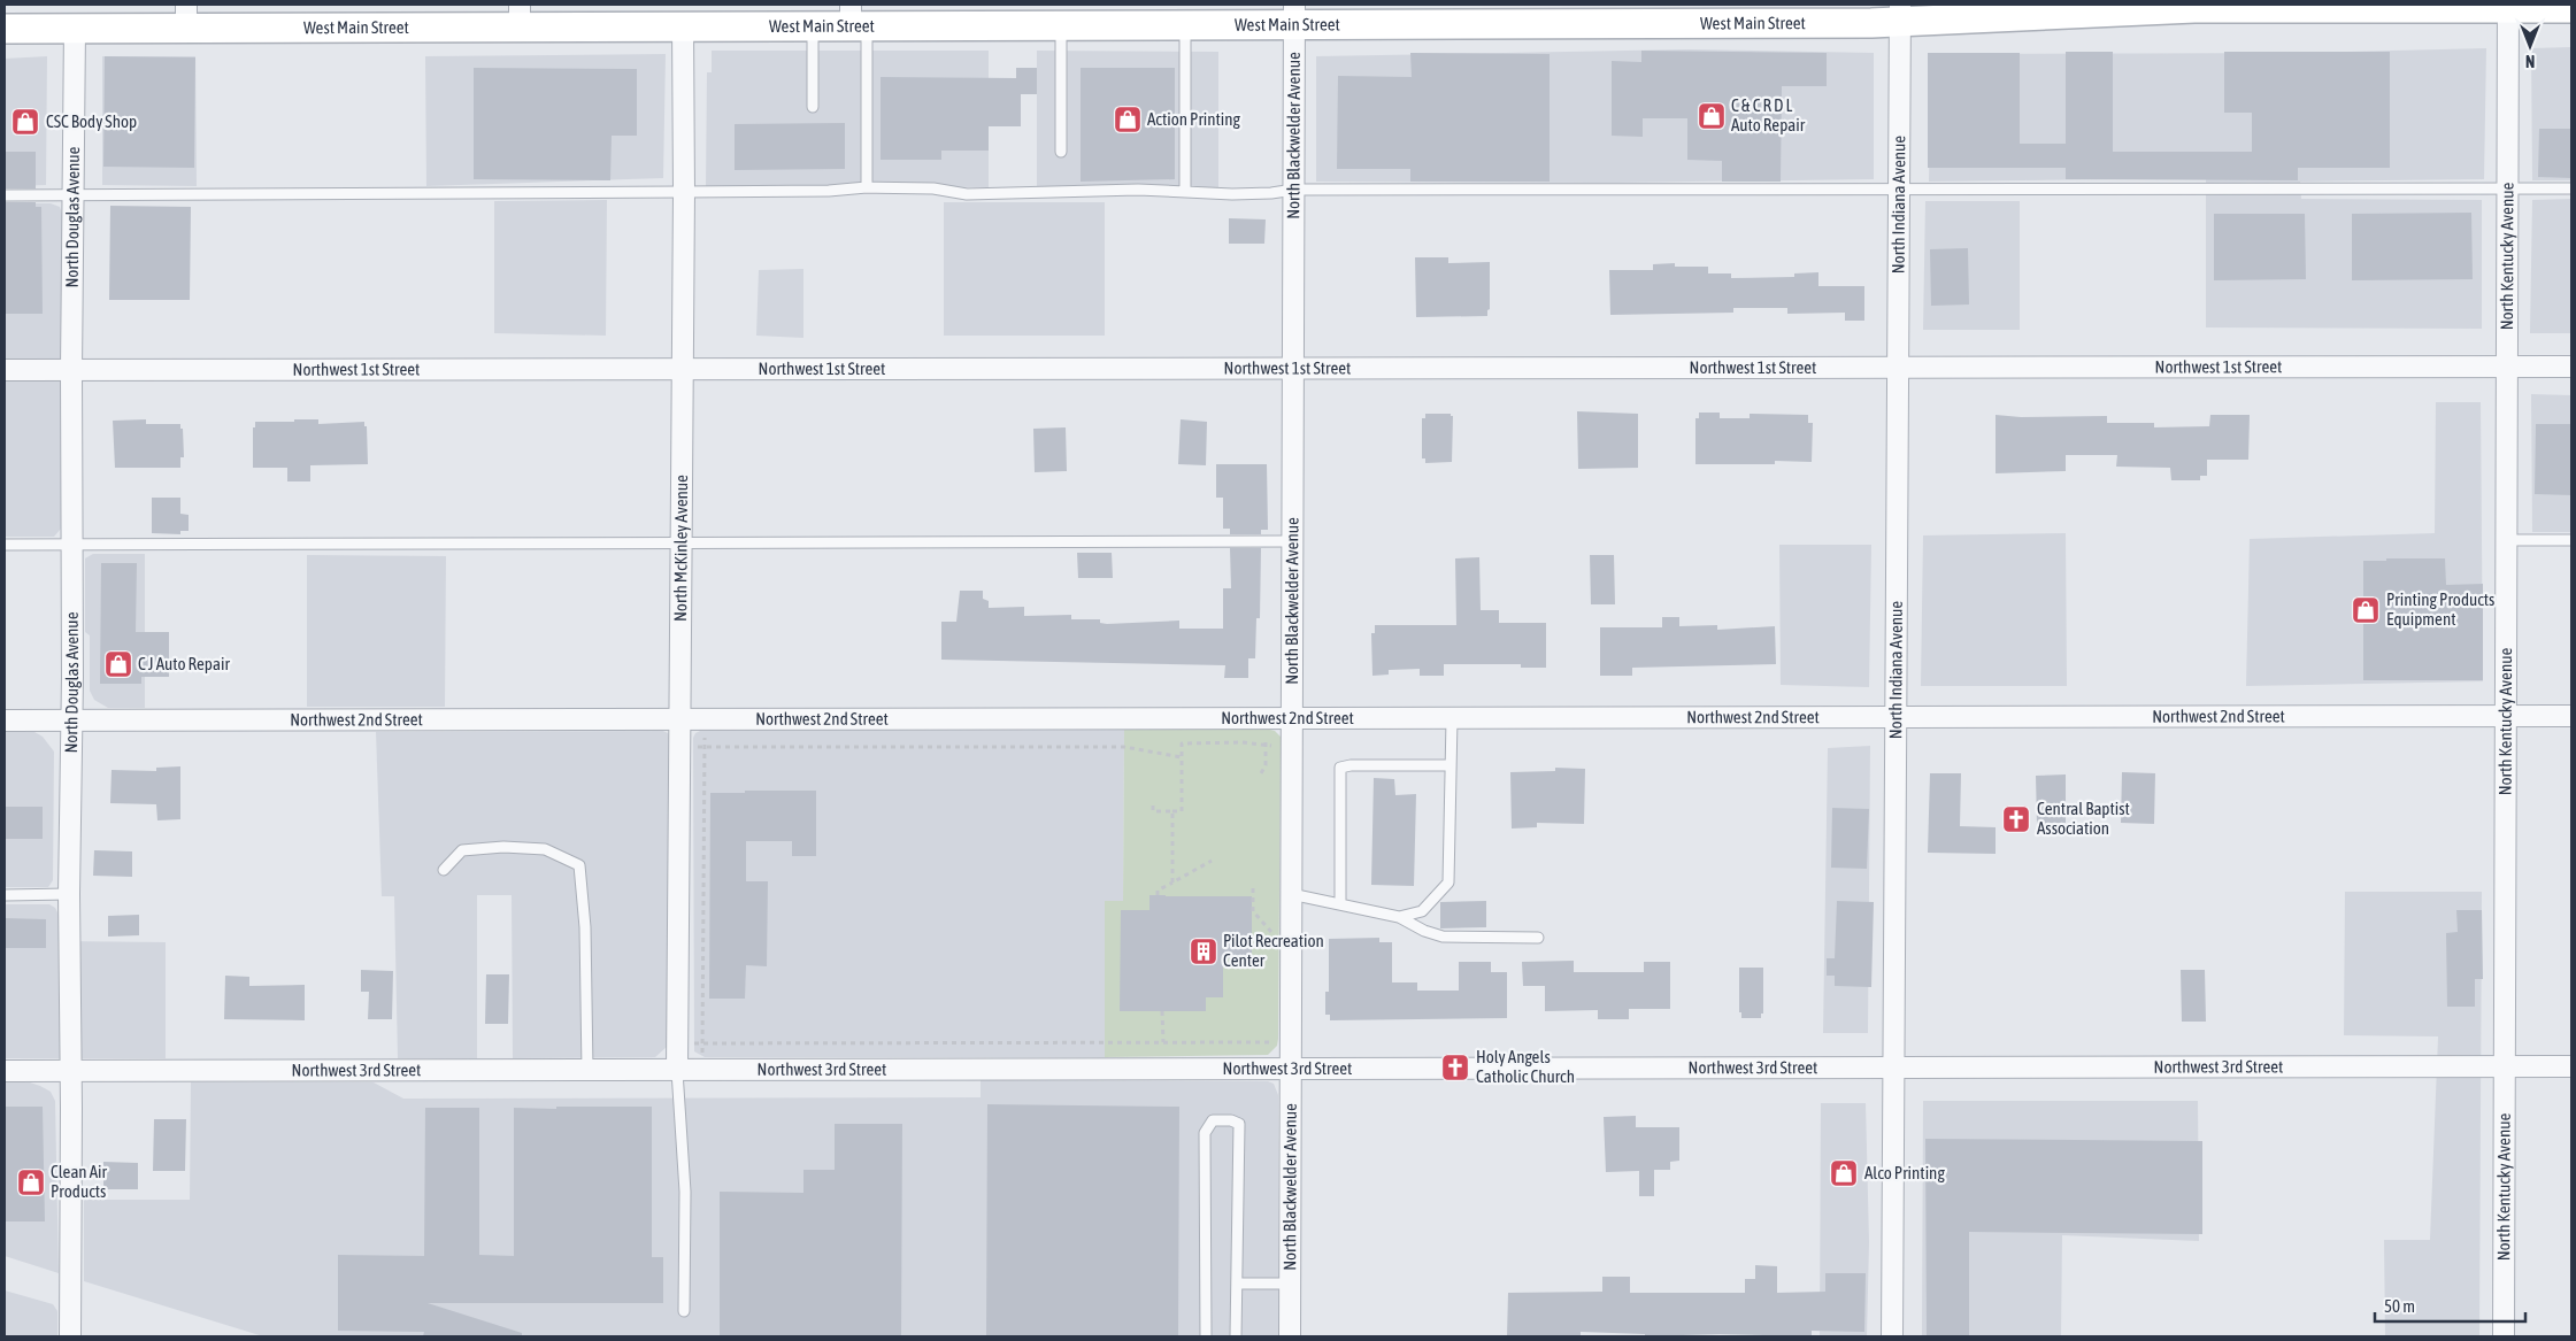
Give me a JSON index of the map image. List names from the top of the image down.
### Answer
{
  "streets": {
    "main road": ["West Main Street"],
    "street": [
      "North Blackwelder Avenue",
      "North Indiana Avenue",
      "North Douglas Avenue",
      "North Kentucky Avenue",
      "Northwest 1st Street",
      "North McKinley Avenue",
      "Northwest 2nd Street",
      "Northwest 3rd Street"
    ]
  },
  "crossings": [
    ["West Main Street", "North Blackwelder Avenue"],
    ["West Main Street", "North Indiana Avenue"],
    ["West Main Street", "North Douglas Avenue"],
    ["West Main Street", "North Kentucky Avenue"],
    ["West Main Street", "North McKinley Avenue"],
    ["North Blackwelder Avenue", "Northwest 1st Street"],
    ["North Blackwelder Avenue", "Northwest 2nd Street"],
    ["North Blackwelder Avenue", "Northwest 3rd Street"],
    ["North Indiana Avenue", "Northwest 1st Street"],
    ["North Indiana Avenue", "Northwest 2nd Street"],
    ["North Indiana Avenue", "Northwest 3rd Street"],
    ["North Douglas Avenue", "Northwest 1st Street"],
    ["North Douglas Avenue", "Northwest 2nd Street"],
    ["North Douglas Avenue", "Northwest 3rd Street"],
    ["North Kentucky Avenue", "Northwest 1st Street"],
    ["North Kentucky Avenue", "Northwest 2nd Street"],
    ["North Kentucky Avenue", "Northwest 3rd Street"],
    ["Northwest 1st Street", "North McKinley Avenue"],
    ["North McKinley Avenue", "Northwest 2nd Street"],
    ["North McKinley Avenue", "Northwest 3rd Street"]
  ],
  "places": {
    "shop": [
      "C & C R D L Auto Repair",
      "Action Printing",
      "CSC Body Shop",
      "Printing Products Equipment",
      "C J Auto Repair",
      "Alco Printing",
      "Clean Air Products"
    ],
    "church": ["Central Baptist Association", "Holy Angels Catholic Church"],
    "building": ["Pilot Recreation Center"]
  },
  "scale_bar": "50 m",
  "north": "bottom"
}
